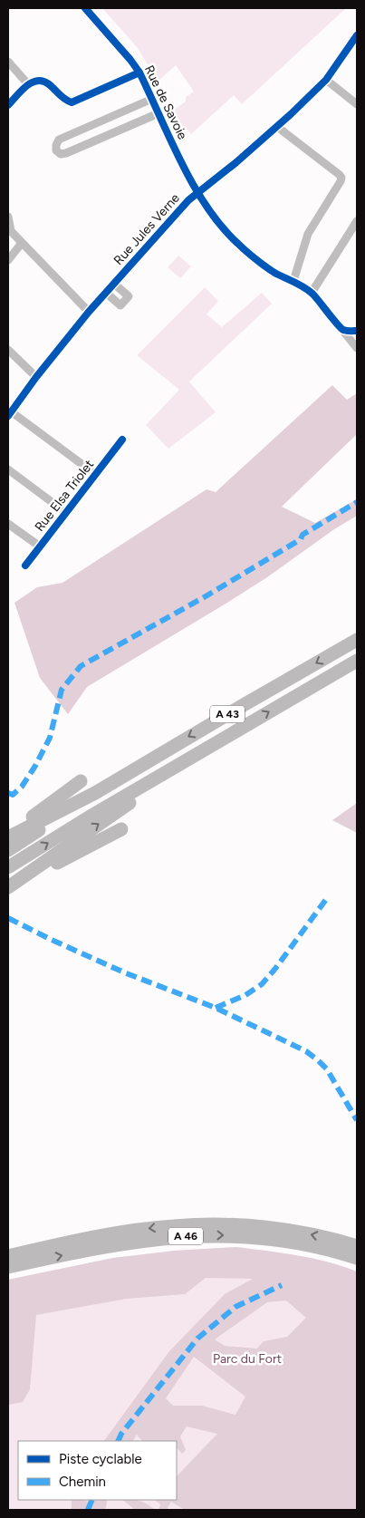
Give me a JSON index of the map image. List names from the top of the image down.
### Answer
{
  "streets": {
    "highway": ["A 43", "A 46"],
    "street": ["Rue de Savoie", "Rue Jules Verne", "Rue Elsa Triolet"]
  },
  "crossings": [
    ["Rue de Savoie", "Rue Jules Verne"]
  ],
  "parks": ["Parc du Fort"],
  "legend": ["Piste cyclable", "Chemin"]
}
